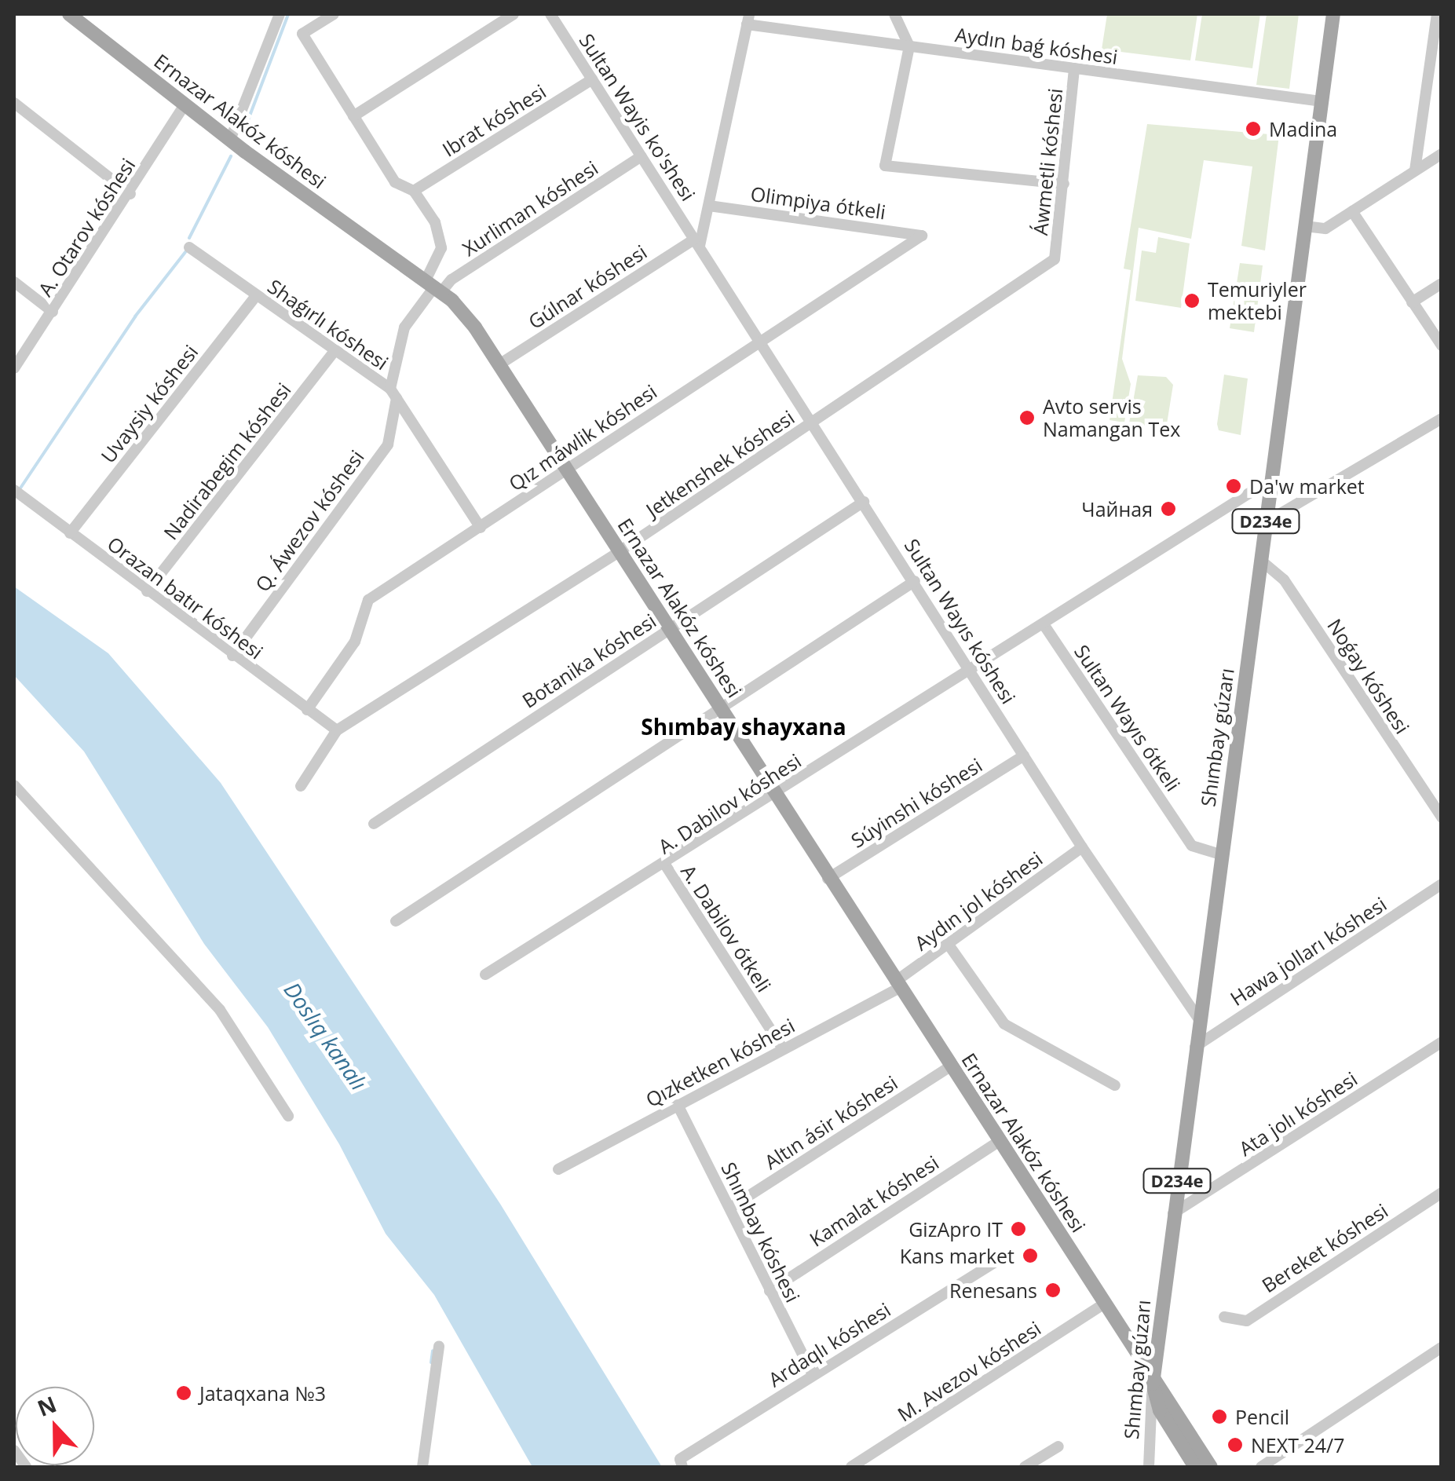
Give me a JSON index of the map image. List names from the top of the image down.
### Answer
{
  "streets": {
    "main road": ["Ernazar Alakóz kóshesi", "D234e", "Shımbay gúzarı"],
    "street": [
      "Aydın baǵ kóshesi",
      "Sultan Wayis ko'shesi",
      "Ibrat kóshesi",
      "Áwmetli kóshesi",
      "Olimpiya ótkeli",
      "Xurliman kóshesi",
      "A. Otarov kóshesi",
      "Gúlnar kóshesi",
      "Shaǵırlı kóshesi",
      "Uvaysiy kóshesi",
      "Qız máwlik kóshesi",
      "Nadirabegim kóshesi",
      "Jetkenshek kóshesi",
      "Q. Áwezov kóshesi",
      "Orazan batır kóshesi",
      "Sultan Wayıs kóshesi",
      "Botanika kóshesi",
      "Noǵay kóshesi",
      "Sultan Wayıs ótkeli",
      "Súyinshi kóshesi",
      "A. Dabilov kóshesi",
      "Aydın jol kóshesi",
      "A. Dabilov ótkeli",
      "Hawa jolları kóshesi",
      "Qızketken kóshesi",
      "Ata jolı kóshesi",
      "Altın ásir kóshesi",
      "Kamalat kóshesi",
      "Shımbay kóshesi",
      "Bereket kóshesi",
      "Ardaqlı kóshesi",
      "M. Avezov kóshesi"
    ]
  },
  "crossings": [
    ["Aydın baǵ kóshesi", "Áwmetli kóshesi"],
    ["Aydın baǵ kóshesi", "Shımbay gúzarı"],
    ["Sultan Wayis ko'shesi", "Ibrat kóshesi"],
    ["Sultan Wayis ko'shesi", "Xurliman kóshesi"],
    ["Sultan Wayis ko'shesi", "Gúlnar kóshesi"],
    ["Sultan Wayis ko'shesi", "Sultan Wayıs kóshesi"],
    ["Ernazar Alakóz kóshesi", "Xurliman kóshesi"],
    ["Ernazar Alakóz kóshesi", "A. Otarov kóshesi"],
    ["Ernazar Alakóz kóshesi", "Gúlnar kóshesi"],
    ["Ernazar Alakóz kóshesi", "Qız máwlik kóshesi"],
    ["Ernazar Alakóz kóshesi", "Jetkenshek kóshesi"],
    ["Ernazar Alakóz kóshesi", "Q. Áwezov kóshesi"],
    ["Ernazar Alakóz kóshesi", "Botanika kóshesi"],
    ["Ernazar Alakóz kóshesi", "Shımbay gúzarı"],
    ["Ernazar Alakóz kóshesi", "Súyinshi kóshesi"],
    ["Ernazar Alakóz kóshesi", "A. Dabilov kóshesi"],
    ["Ernazar Alakóz kóshesi", "Aydın jol kóshesi"],
    ["Ernazar Alakóz kóshesi", "Qızketken kóshesi"],
    ["Ernazar Alakóz kóshesi", "Altın ásir kóshesi"],
    ["Ernazar Alakóz kóshesi", "Kamalat kóshesi"],
    ["Ernazar Alakóz kóshesi", "M. Avezov kóshesi"],
    ["Áwmetli kóshesi", "Jetkenshek kóshesi"],
    ["Olimpiya ótkeli", "Qız máwlik kóshesi"],
    ["Xurliman kóshesi", "Q. Áwezov kóshesi"],
    ["Gúlnar kóshesi", "Sultan Wayıs kóshesi"],
    ["Shaǵırlı kóshesi", "Uvaysiy kóshesi"],
    ["Shaǵırlı kóshesi", "Qız máwlik kóshesi"],
    ["Shaǵırlı kóshesi", "Nadirabegim kóshesi"],
    ["Shaǵırlı kóshesi", "Q. Áwezov kóshesi"],
    ["Uvaysiy kóshesi", "Orazan batır kóshesi"],
    ["Qız máwlik kóshesi", "Orazan batır kóshesi"],
    ["Qız máwlik kóshesi", "Sultan Wayıs kóshesi"],
    ["Nadirabegim kóshesi", "Orazan batır kóshesi"],
    ["Jetkenshek kóshesi", "Orazan batır kóshesi"],
    ["Jetkenshek kóshesi", "Sultan Wayıs kóshesi"],
    ["Q. Áwezov kóshesi", "Orazan batır kóshesi"],
    ["Sultan Wayıs kóshesi", "Botanika kóshesi"],
    ["Sultan Wayıs kóshesi", "Shımbay gúzarı"],
    ["Sultan Wayıs kóshesi", "Súyinshi kóshesi"],
    ["Sultan Wayıs kóshesi", "A. Dabilov kóshesi"],
    ["Sultan Wayıs kóshesi", "Aydın jol kóshesi"],
    ["Noǵay kóshesi", "Shımbay gúzarı"],
    ["Sultan Wayıs ótkeli", "Shımbay gúzarı"],
    ["Sultan Wayıs ótkeli", "A. Dabilov kóshesi"],
    ["Shımbay gúzarı", "A. Dabilov kóshesi"],
    ["Shımbay gúzarı", "Hawa jolları kóshesi"],
    ["Shımbay gúzarı", "Ata jolı kóshesi"],
    ["A. Dabilov kóshesi", "A. Dabilov ótkeli"],
    ["Aydın jol kóshesi", "Qızketken kóshesi"],
    ["A. Dabilov ótkeli", "Qızketken kóshesi"],
    ["Qızketken kóshesi", "Shımbay kóshesi"],
    ["Altın ásir kóshesi", "Shımbay kóshesi"],
    ["Kamalat kóshesi", "Shımbay kóshesi"],
    ["Shımbay kóshesi", "Ardaqlı kóshesi"]
  ],
  "districts": ["Shımbay shayxana"],
  "water": ["Doslıq kanalı"],
  "places": [
    "Madina",
    "Temuriyler mektebi",
    "Avto servis Namangan Tex",
    "Da'w market",
    "Чайная",
    "GizApro IT",
    "Kans market",
    "Renesans",
    "Jataqxana №3",
    "Pencil",
    "NEXT 24/7"
  ],
  "north": "top"
}
